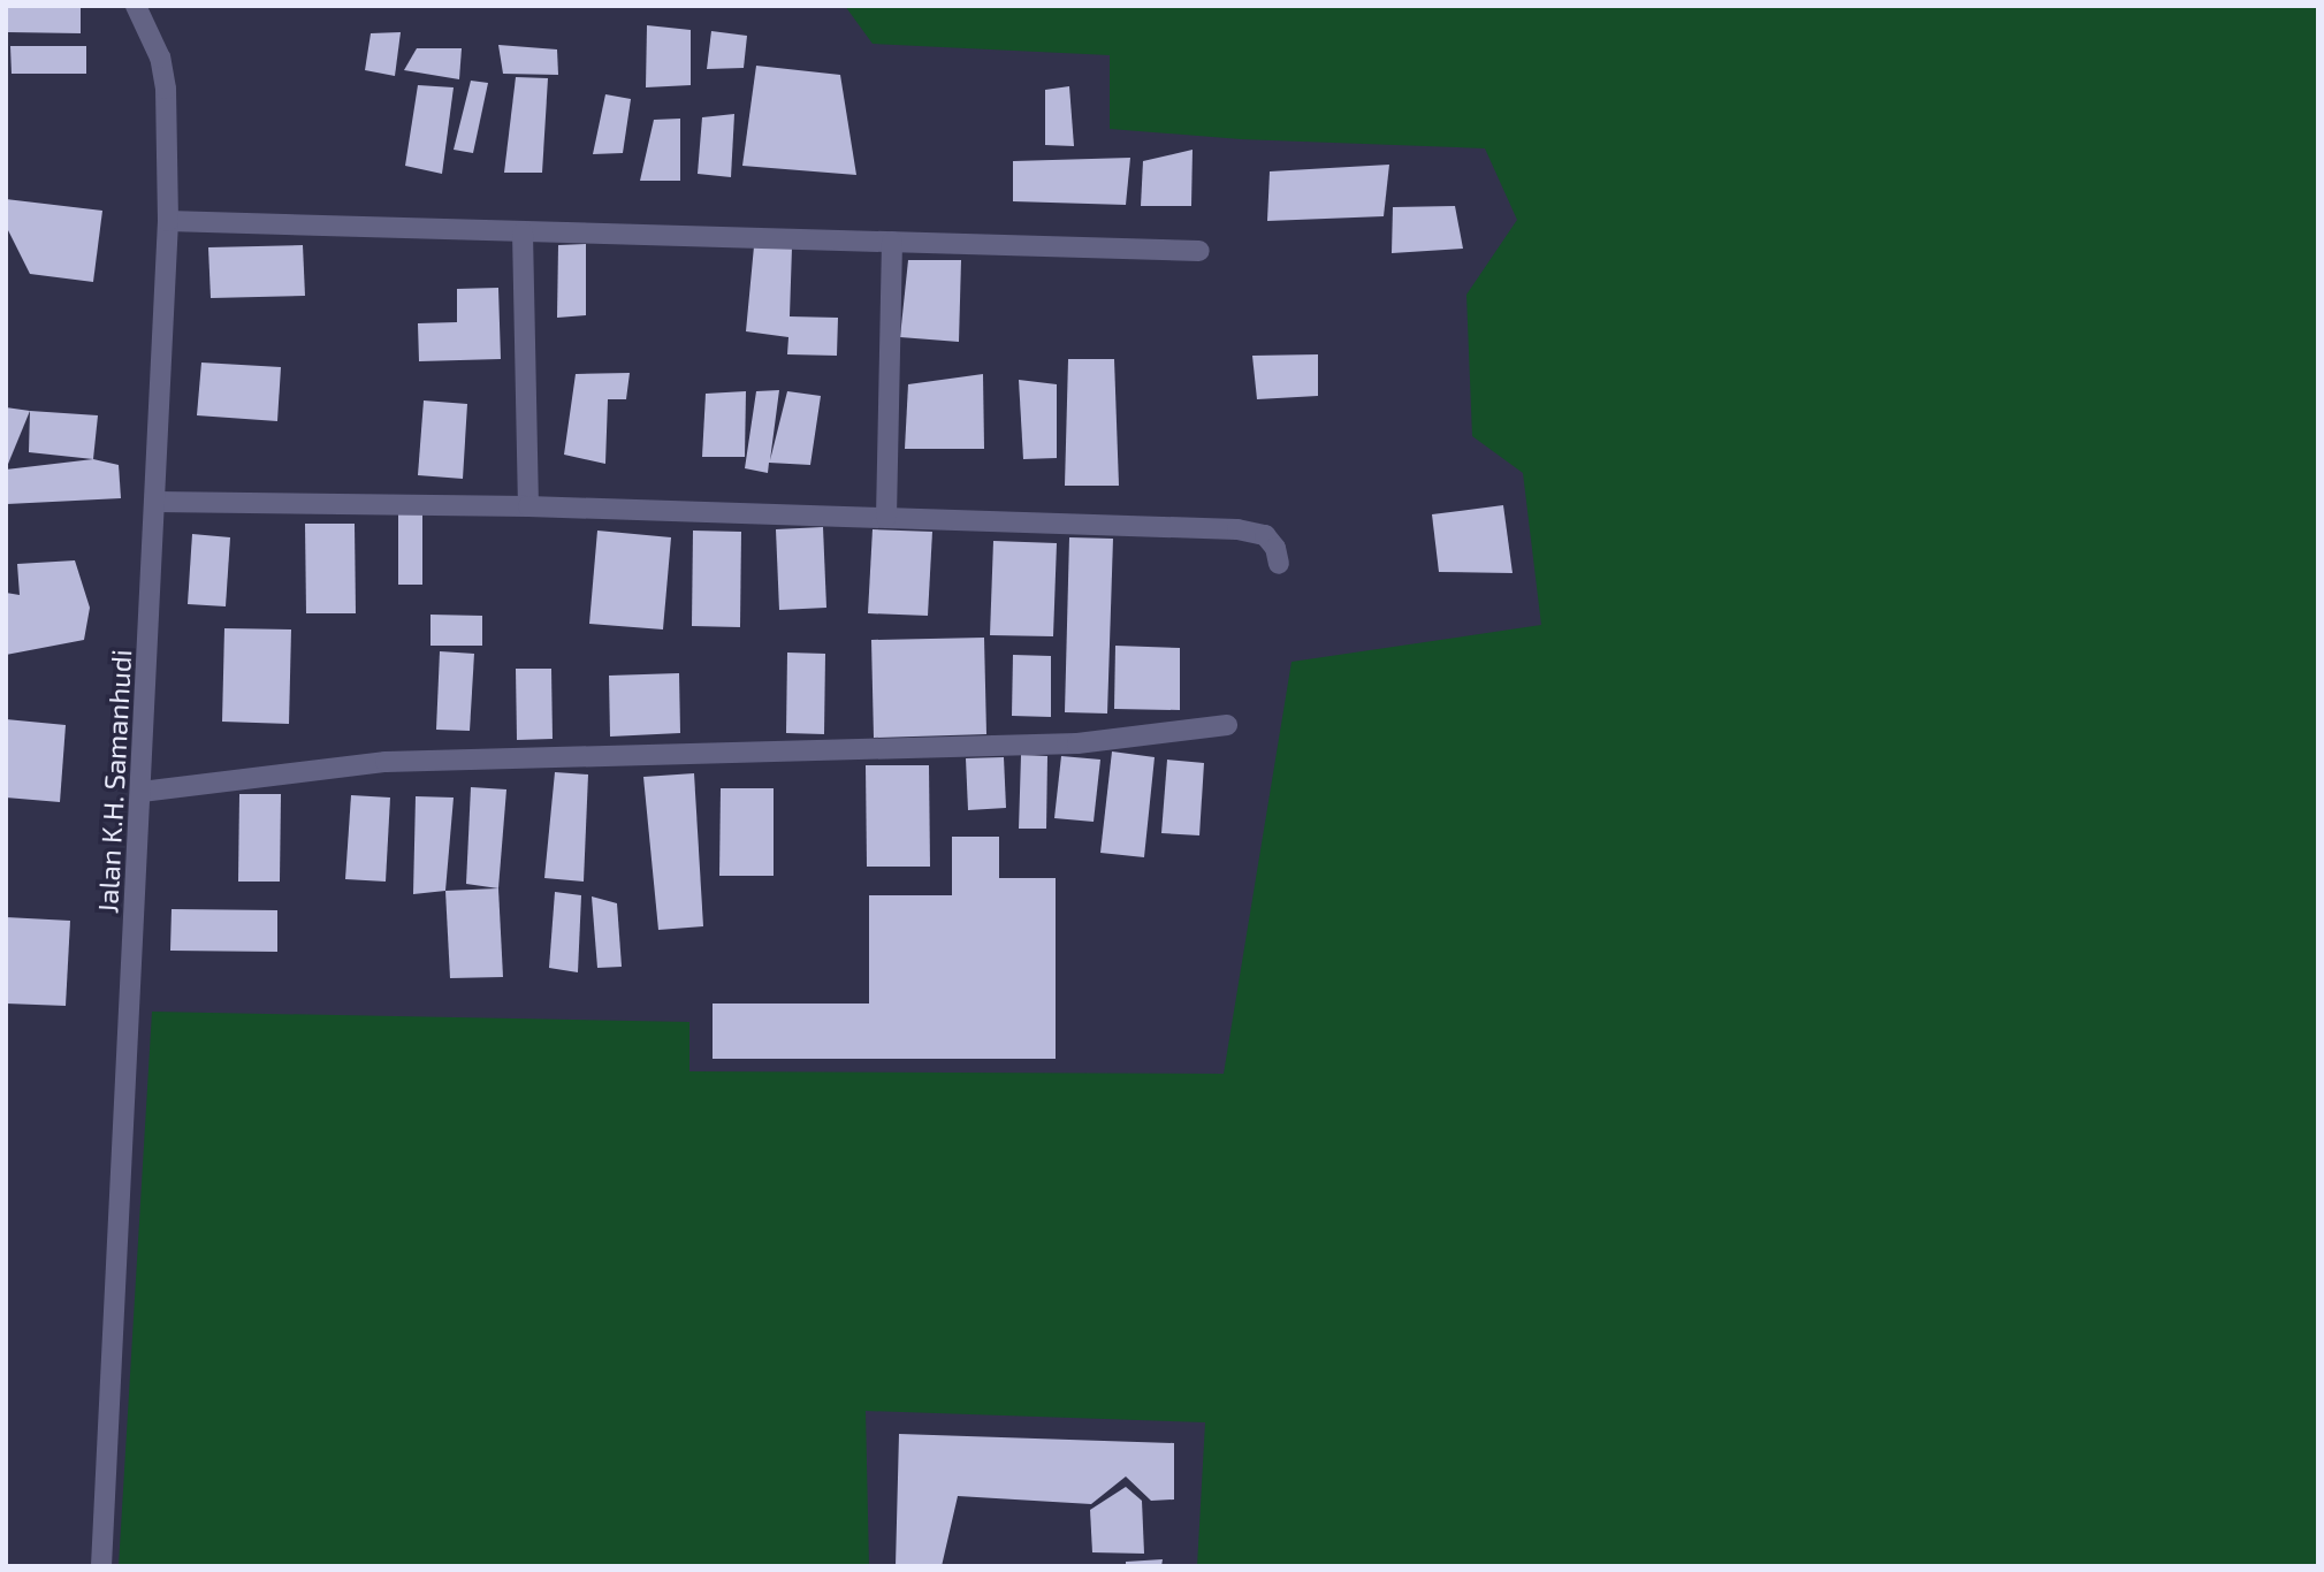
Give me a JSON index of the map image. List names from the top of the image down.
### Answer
{
  "streets": {
    "street": ["Jalan K.H. Samanhudi"]
  }
}
